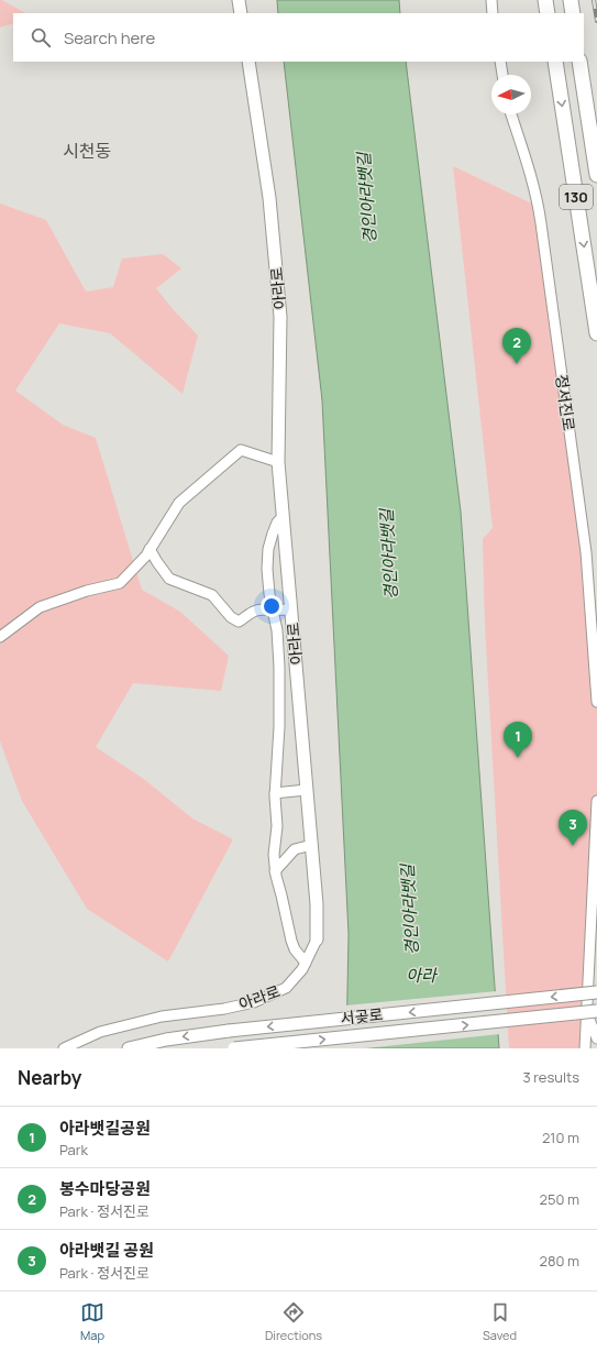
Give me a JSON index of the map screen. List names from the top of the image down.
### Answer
{
  "streets": {
    "highway": ["130"],
    "main road": ["아라로", "서곶로"],
    "street": ["정서진로"]
  },
  "districts": ["시천동"],
  "water": ["경인아라뱃길", "아라"],
  "north": "left",
  "page": {
    "search": "Search here",
    "pins": ["2", "1", "3"],
    "heading": ["Nearby", "3 results"],
    "list": [
      {
        "mark": "1",
        "name": "아라뱃길공원",
        "note": "Park",
        "value": "210 m"
      },
      {
        "mark": "2",
        "name": "봉수마당공원",
        "note": "Park · 정서진로",
        "value": "250 m"
      },
      {
        "mark": "3",
        "name": "아라뱃길 공원",
        "note": "Park · 정서진로",
        "value": "280 m"
      }
    ],
    "nav": ["Map", "Directions", "Saved"]
  }
}
